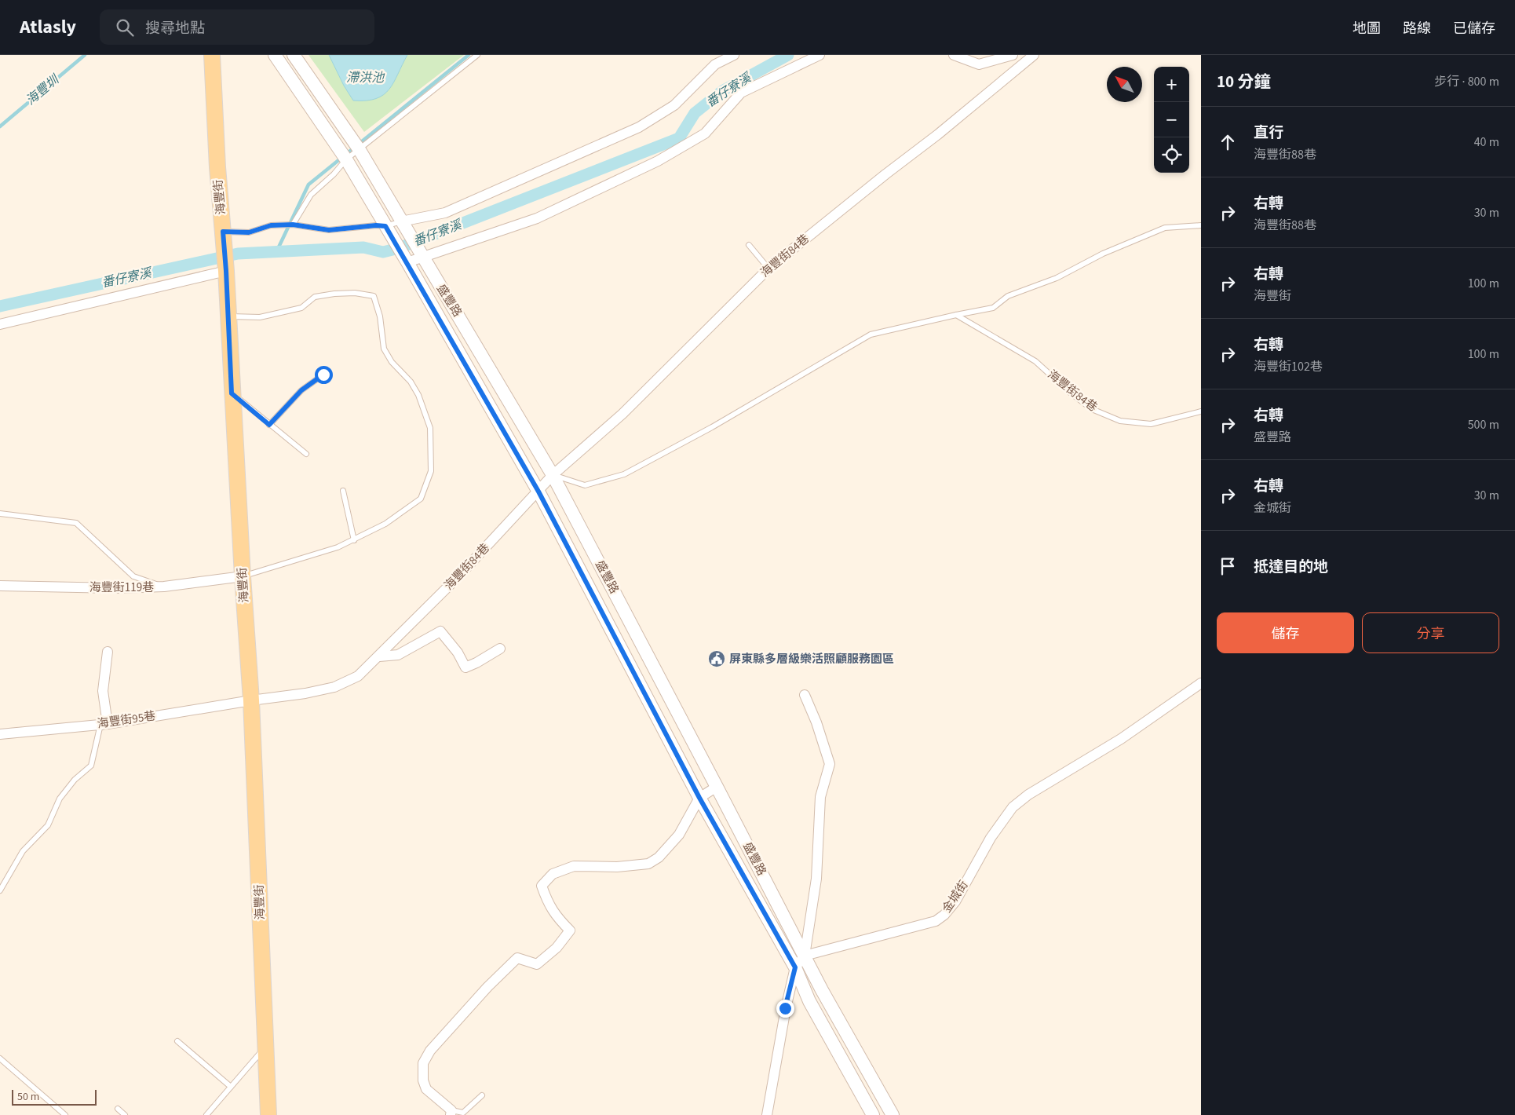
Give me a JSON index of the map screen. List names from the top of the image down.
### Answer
{
  "streets": {
    "main road": ["海豐街"],
    "street": [
      "海豐街84巷",
      "盛豐路",
      "海豐街119巷",
      "海豐街95巷",
      "金城街"
    ]
  },
  "crossings": [
    ["海豐街", "海豐街84巷"],
    ["海豐街", "海豐街119巷"],
    ["海豐街", "海豐街95巷"],
    ["海豐街84巷", "盛豐路"],
    ["海豐街84巷", "海豐街95巷"],
    ["盛豐路", "金城街"]
  ],
  "water": ["滯洪池", "海豐圳", "番仔寮溪"],
  "places": {
    "public building": ["屏東縣多層級樂活照顧服務園區"]
  },
  "scale_bar": "50 m",
  "north": "top left",
  "page": {
    "header": "Atlasly",
    "search": "搜尋地點",
    "nav": ["地圖", "路線", "已儲存"],
    "heading": ["10 分鐘", "步行 · 800 m"],
    "map_buttons": ["+", "−"],
    "list": [
      ["直行", "海豐街88巷", "40 m"],
      ["右轉", "海豐街88巷", "30 m"],
      ["右轉", "海豐街", "100 m"],
      ["右轉", "海豐街102巷", "100 m"],
      ["右轉", "盛豐路", "500 m"],
      ["右轉", "金城街", "30 m"],
      "抵達目的地"
    ],
    "buttons": ["儲存", "分享"],
    "scale": "50 m"
  }
}
